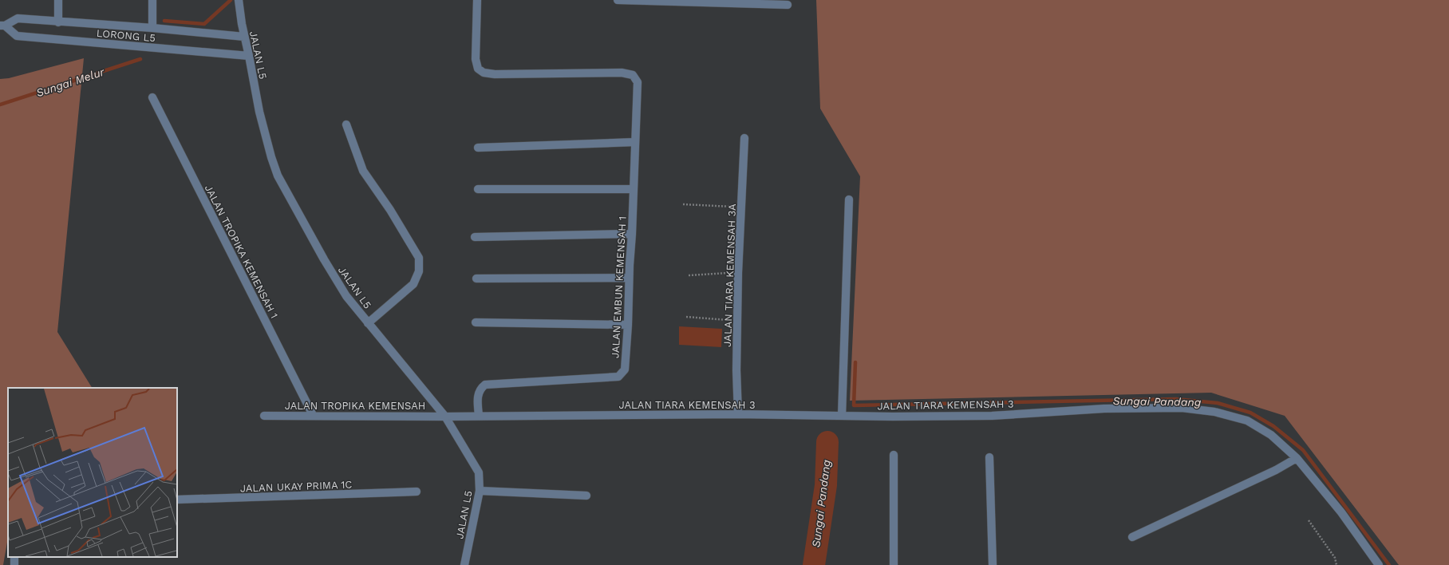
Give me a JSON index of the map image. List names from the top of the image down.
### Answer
{
  "streets": {
    "street": [
      "LORONG L5",
      "JALAN L5",
      "JALAN TROPIKA KEMENSAH 1",
      "JALAN TIARA KEMENSAH 3A",
      "JALAN EMBUN KEMENSAH 1",
      "JALAN TIARA KEMENSAH 3",
      "JALAN TROPIKA KEMENSAH",
      "JALAN UKAY PRIMA 1C"
    ]
  },
  "crossings": [
    ["LORONG L5", "JALAN L5"],
    ["JALAN L5", "JALAN TIARA KEMENSAH 3"],
    ["JALAN L5", "JALAN TROPIKA KEMENSAH"],
    ["JALAN TROPIKA KEMENSAH 1", "JALAN TROPIKA KEMENSAH"],
    ["JALAN TIARA KEMENSAH 3A", "JALAN TIARA KEMENSAH 3"],
    ["JALAN EMBUN KEMENSAH 1", "JALAN TIARA KEMENSAH 3"],
    ["JALAN TIARA KEMENSAH 3", "JALAN TROPIKA KEMENSAH"]
  ],
  "water": ["Sungai Melur", "Sungai Pandang"]
}
